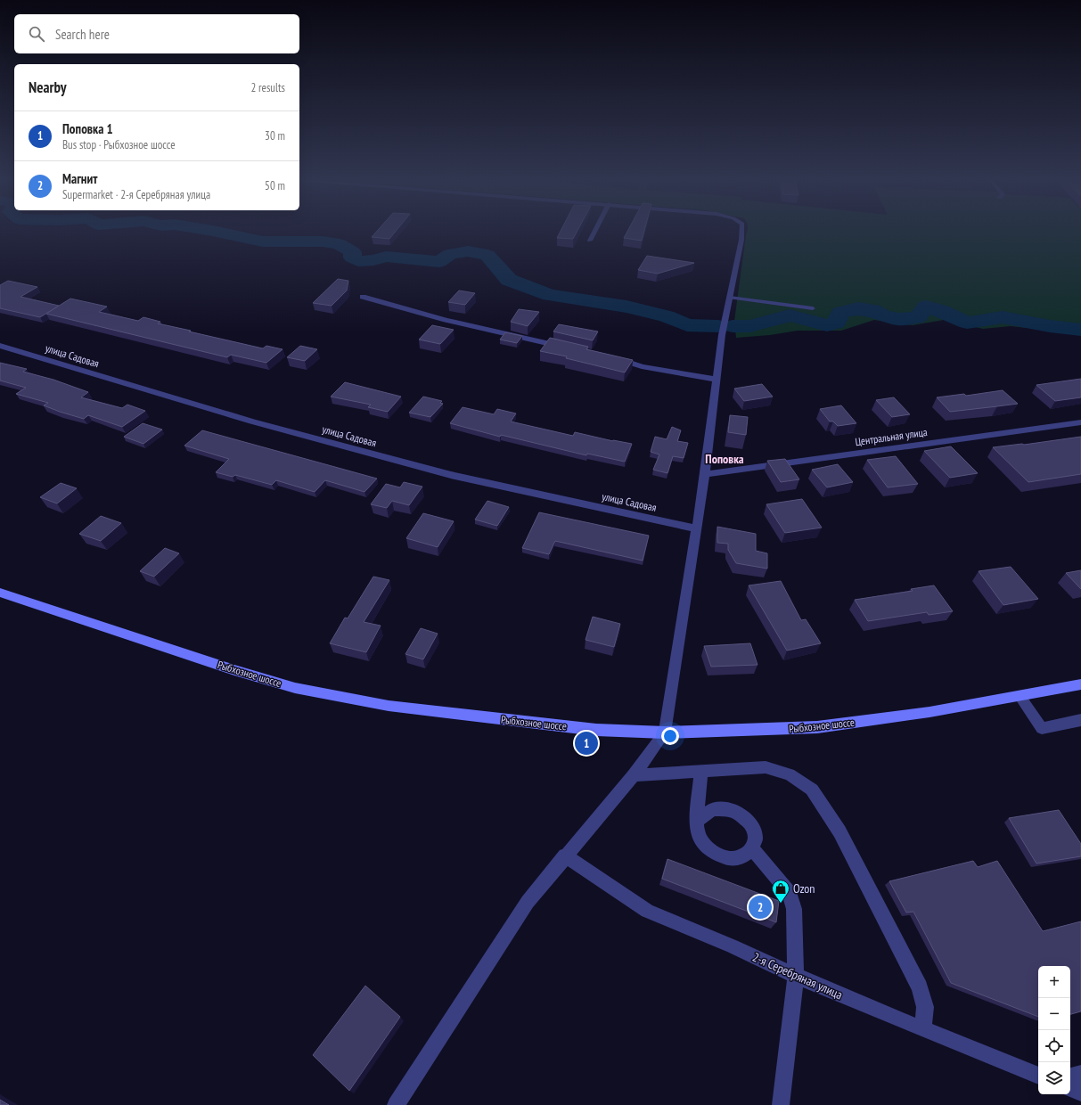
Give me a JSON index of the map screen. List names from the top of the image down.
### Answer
{
  "streets": {
    "street": [
      "улица Садовая",
      "Центральная улица",
      "Рыбхозное шоссе",
      "2-я Серебряная улица"
    ]
  },
  "districts": ["Поповка"],
  "places": {
    "shop": ["Ozon"]
  },
  "page": {
    "search": "Search here",
    "heading": ["Nearby", "2 results"],
    "list": [
      {
        "mark": "1",
        "name": "Поповка 1",
        "note": "Bus stop · Рыбхозное шоссе",
        "value": "30 m"
      },
      {
        "mark": "2",
        "name": "Магнит",
        "note": "Supermarket · 2-я Серебряная улица",
        "value": "50 m"
      }
    ],
    "pins": ["1", "2"],
    "map_buttons": ["+", "−"]
  }
}
